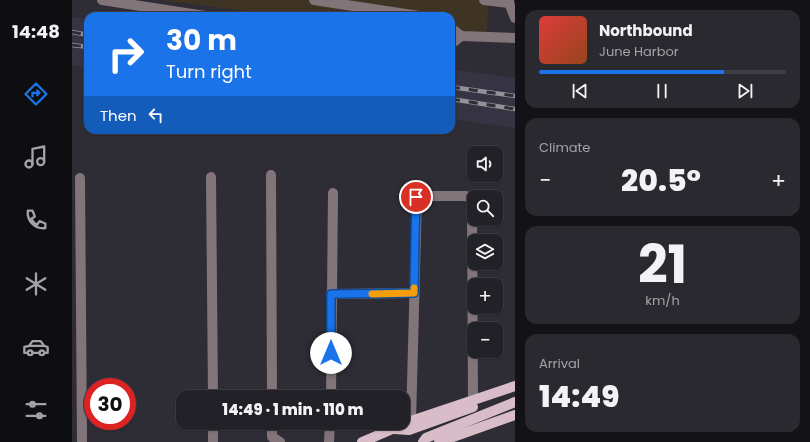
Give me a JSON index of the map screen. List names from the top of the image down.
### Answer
{
  "page": {
    "tabs": "14:48",
    "turn": ["30 m", "Turn right"],
    "song": ["Northbound", "June Harbor"],
    "then": "Then",
    "tile": [
      "Climate",
      ["21", "km/h"],
      ["Arrival", "14:49"]
    ],
    "map_buttons": ["+", "−"],
    "heat": ["−", "20.5°", "+"],
    "limit": "30",
    "trip": "14:49 · 1 min · 110 m"
  }
}
